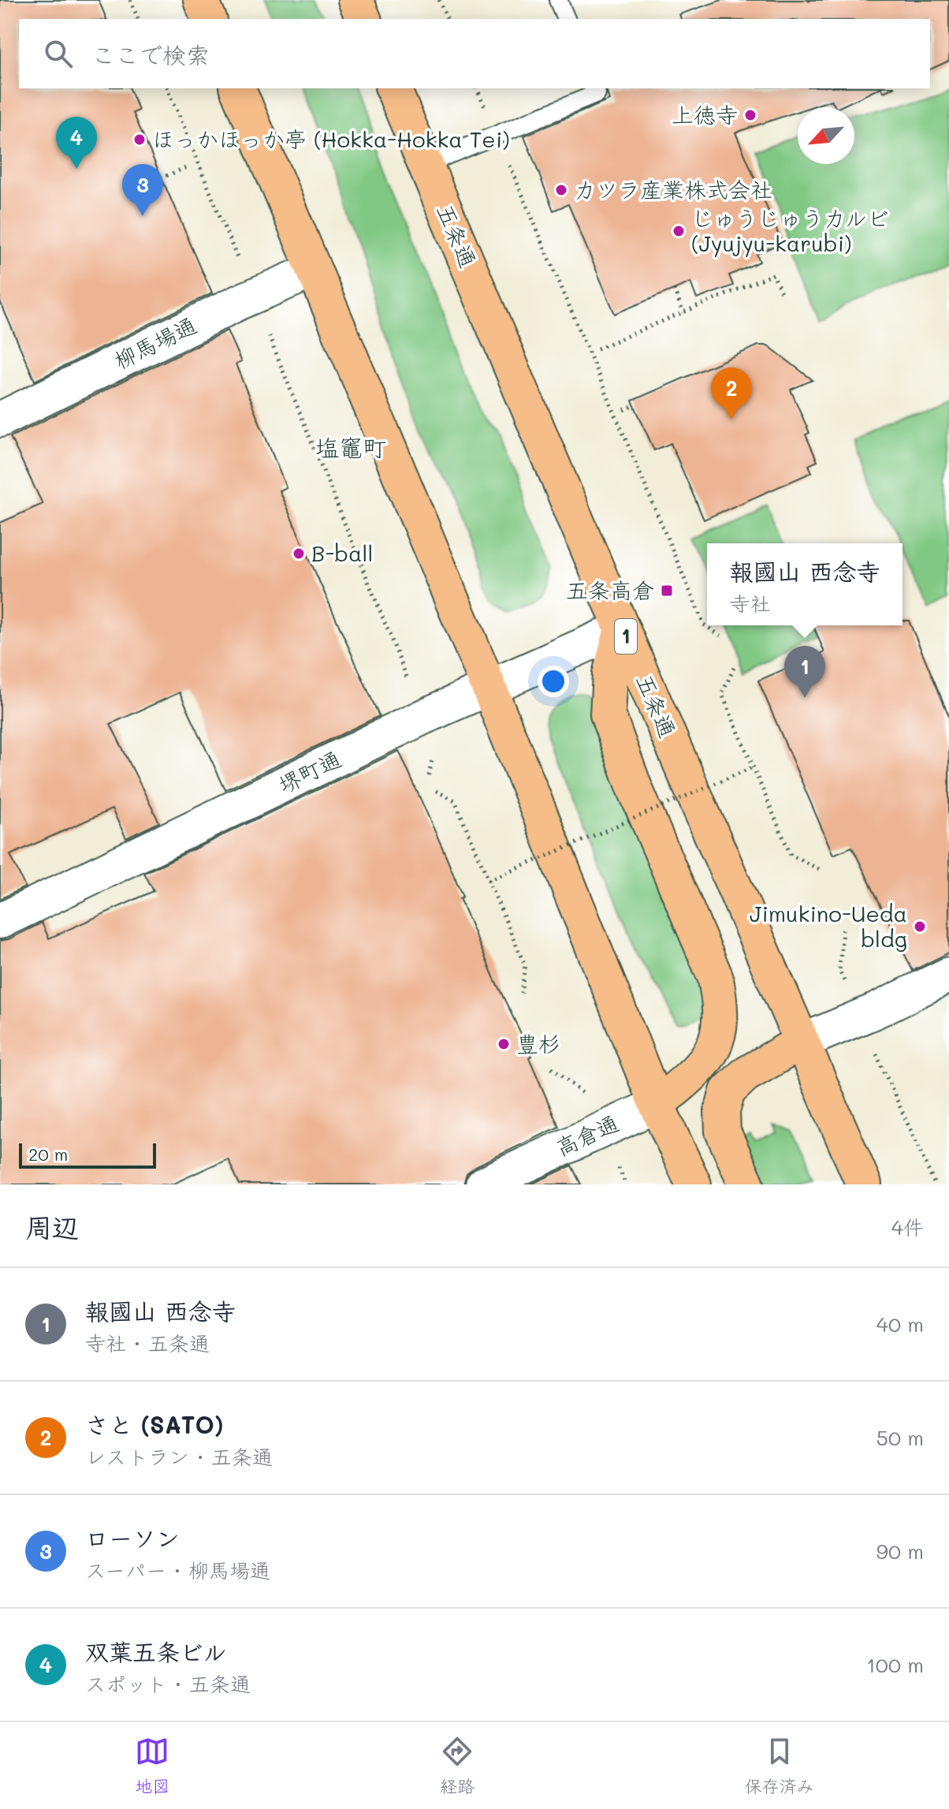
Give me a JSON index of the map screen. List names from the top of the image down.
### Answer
{
  "streets": {
    "highway": ["五条通", "1"],
    "street": ["柳馬場通", "堺町通", "高倉通"]
  },
  "crossings": [
    ["五条通", "堺町通"]
  ],
  "districts": ["塩竈町"],
  "places": {
    "other": [
      "上徳寺",
      "ほっかほっか亭 (Hokka-Hokka Tei)",
      "カツラ産業株式会社",
      "じゅうじゅうカルビ (Jyujyu-karubi)",
      "B-ball",
      "Jimukino-Ueda bldg",
      "豊杉"
    ],
    "transit": ["五条高倉"]
  },
  "scale_bar": "20 m",
  "north": "bottom left",
  "page": {
    "search": "ここで検索",
    "pins": [
      "4",
      "3",
      "2",
      "1"
    ],
    "popup": ["報國山 西念寺", "寺社"],
    "scale": "20 m",
    "heading": ["周辺", "4件"],
    "list": [
      {
        "mark": "1",
        "name": "報國山 西念寺",
        "note": "寺社 · 五条通",
        "value": "40 m"
      },
      {
        "mark": "2",
        "name": "さと (SATO)",
        "note": "レストラン · 五条通",
        "value": "50 m"
      },
      {
        "mark": "3",
        "name": "ローソン",
        "note": "スーパー · 柳馬場通",
        "value": "90 m"
      },
      {
        "mark": "4",
        "name": "双葉五条ビル",
        "note": "スポット · 五条通",
        "value": "100 m"
      }
    ],
    "nav": ["地図", "経路", "保存済み"]
  }
}
